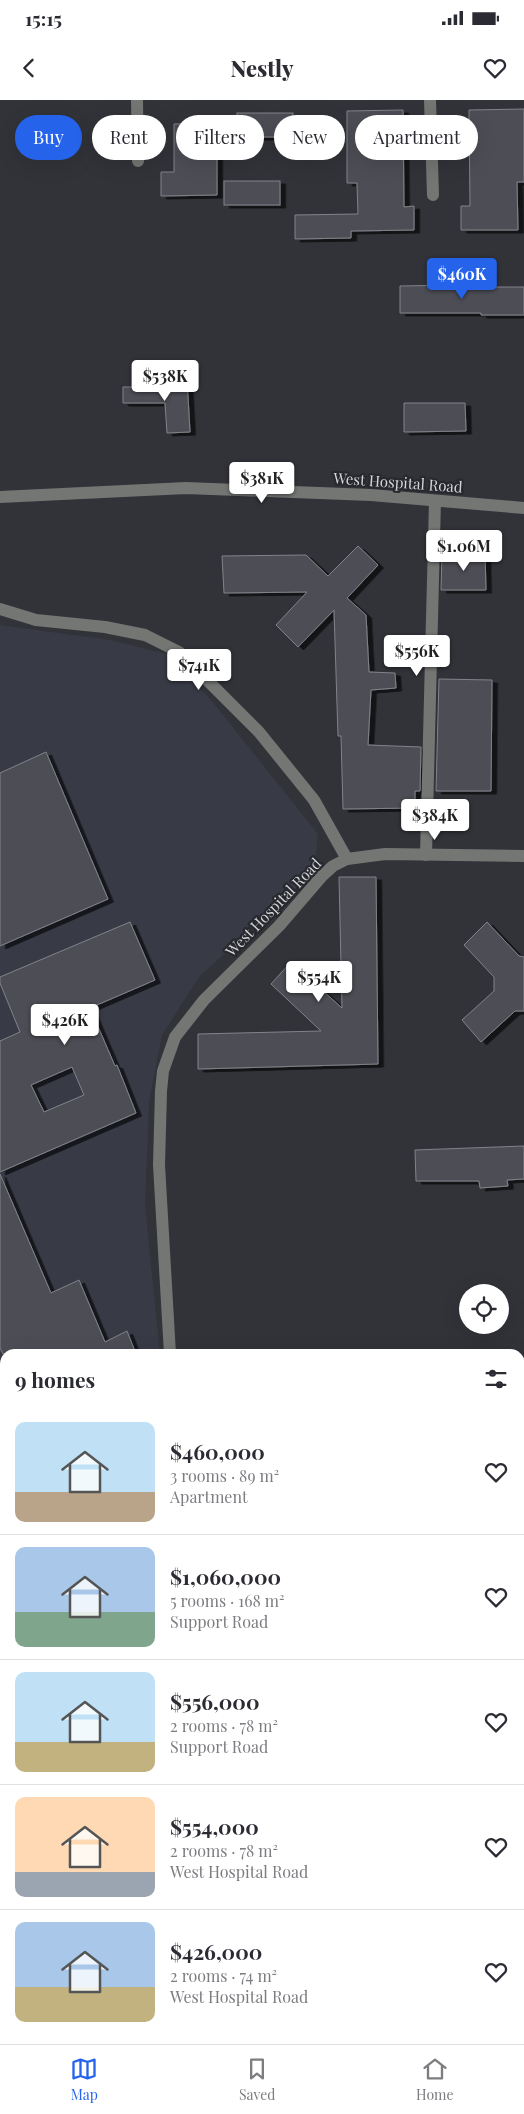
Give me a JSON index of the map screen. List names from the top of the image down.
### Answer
{
  "streets": {
    "street": ["West Hospital Road"]
  },
  "page": {
    "status": "15:15",
    "header": "Nestly",
    "chip": [
      "Buy",
      "Rent",
      "Filters",
      "New",
      "Apartment"
    ],
    "price": [
      "$460K",
      "$538K",
      "$381K",
      "$1.06M",
      "$556K",
      "$741K",
      "$384K",
      "$554K",
      "$426K"
    ],
    "heading": "9 homes",
    "list": [
      {
        "name": "$460,000",
        "note": "3 rooms · 89 m² · Apartment"
      },
      {
        "name": "$1,060,000",
        "note": "5 rooms · 168 m² · Support Road"
      },
      {
        "name": "$556,000",
        "note": "2 rooms · 78 m² · Support Road"
      },
      {
        "name": "$554,000",
        "note": "2 rooms · 78 m² · West Hospital Road"
      },
      {
        "name": "$426,000",
        "note": "2 rooms · 74 m² · West Hospital Road"
      }
    ],
    "tabs": ["Map", "Saved", "Home"]
  }
}
